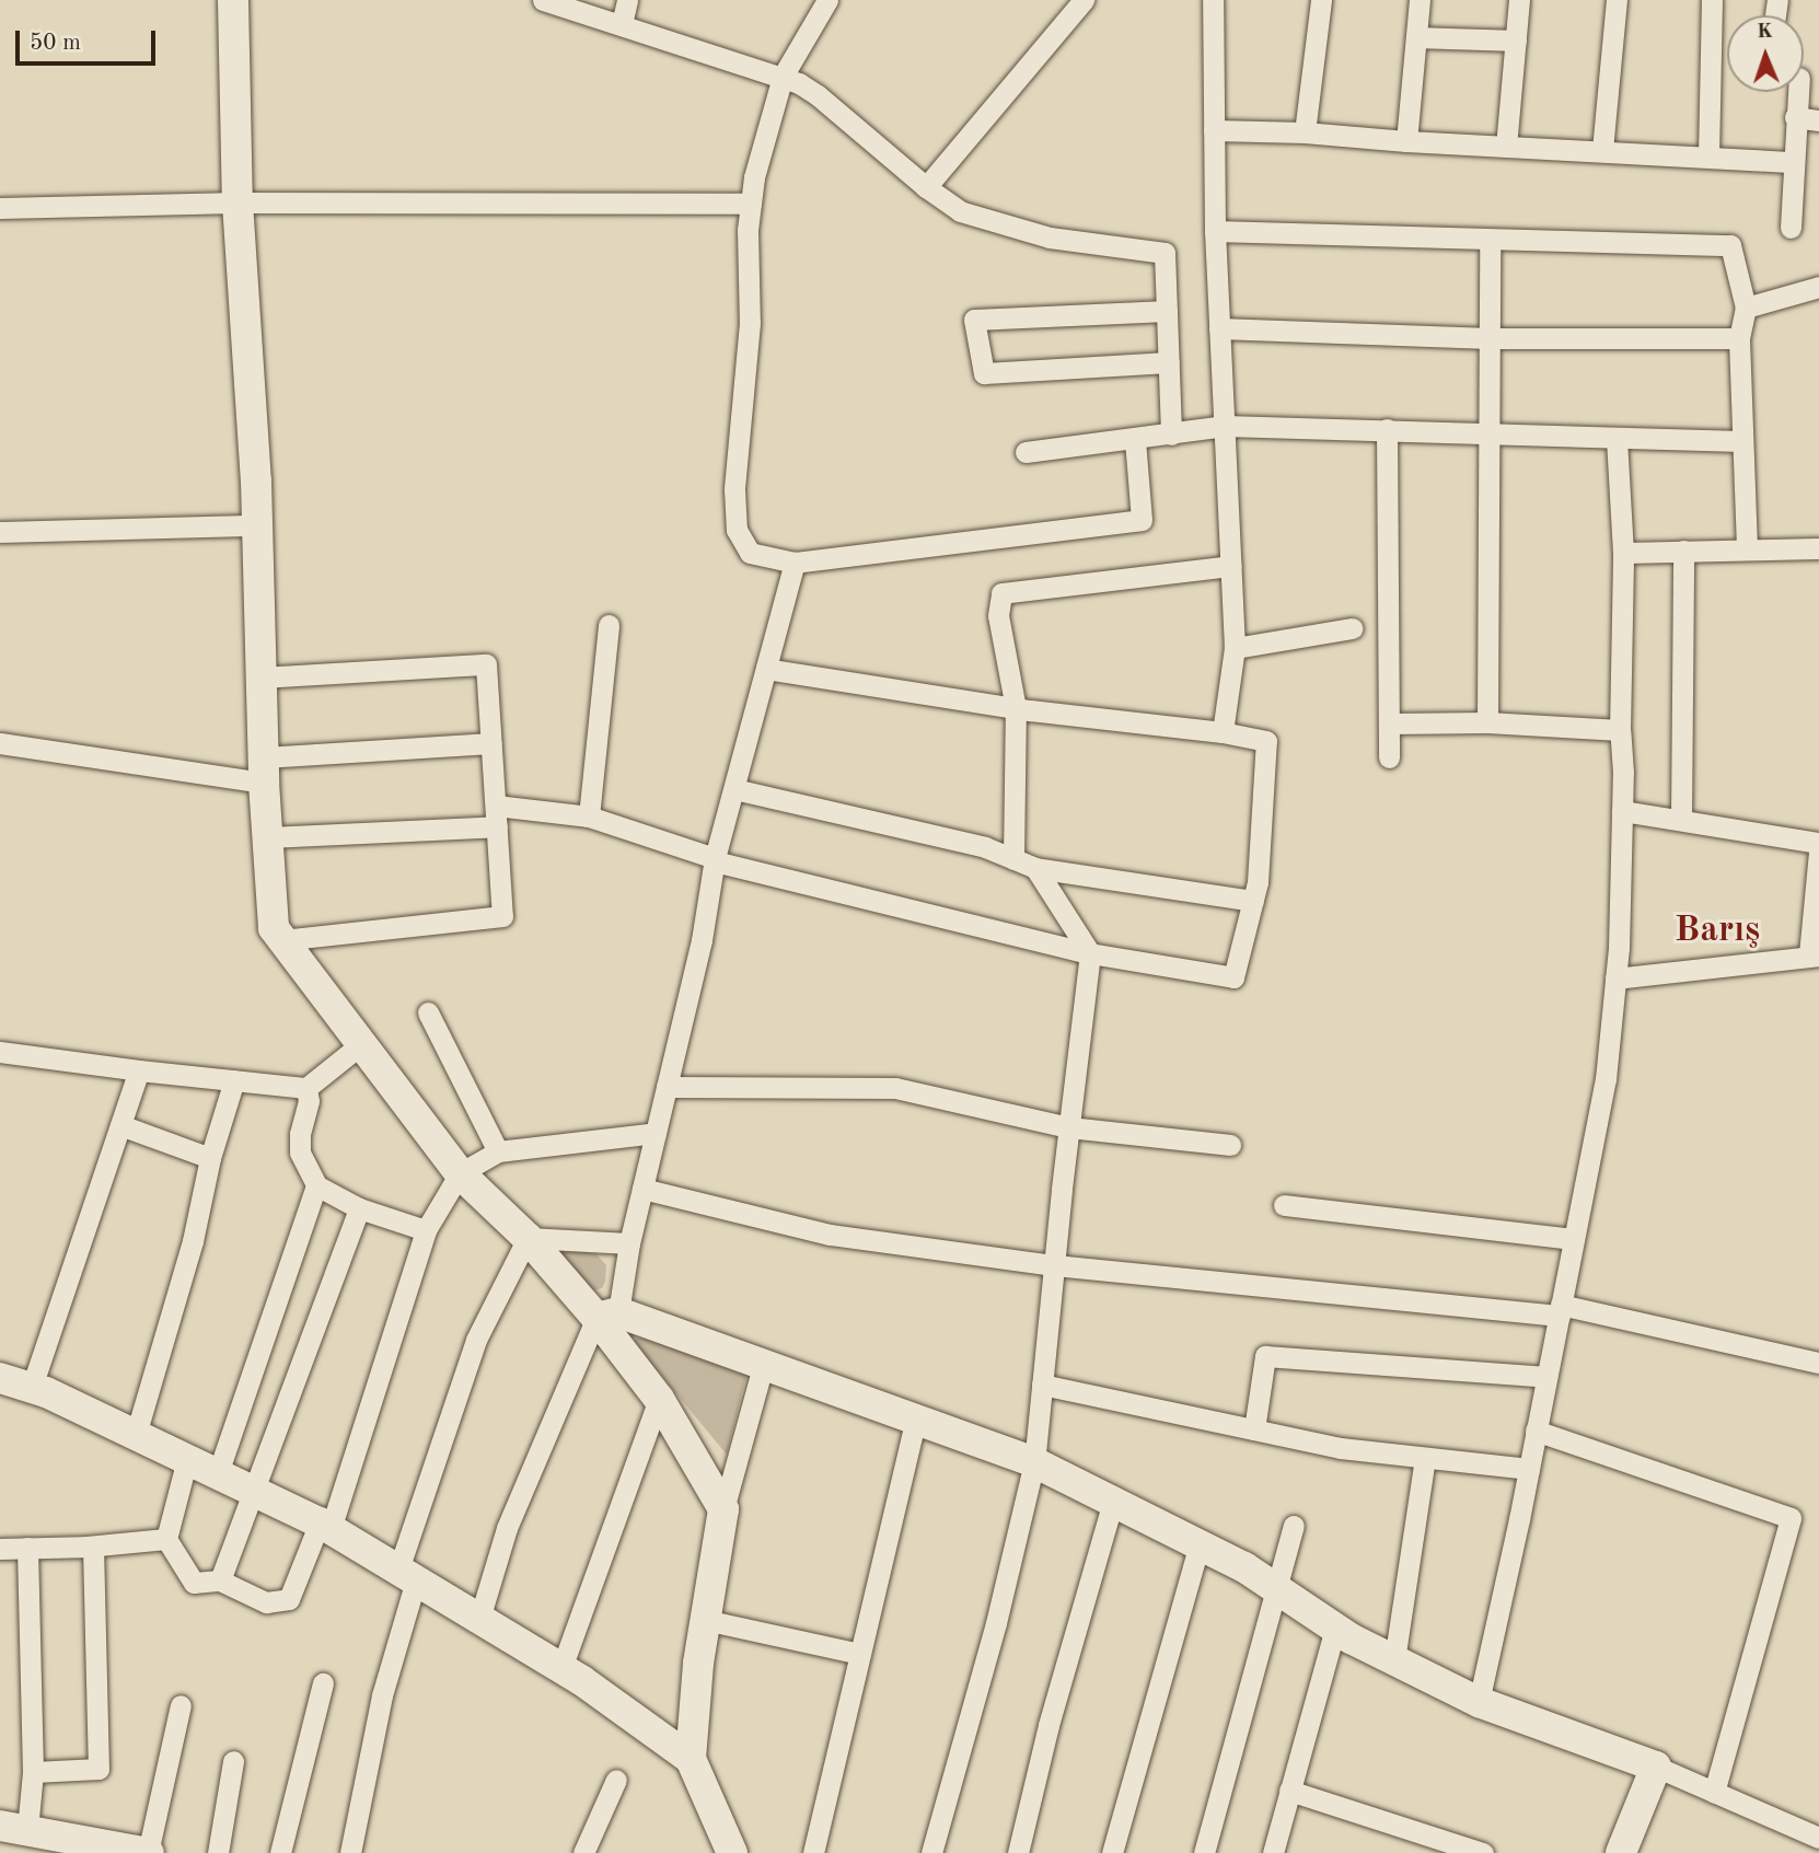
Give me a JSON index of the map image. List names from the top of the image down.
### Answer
{
  "districts": ["Barış"],
  "scale_bar": "50 m",
  "north": "top"
}
